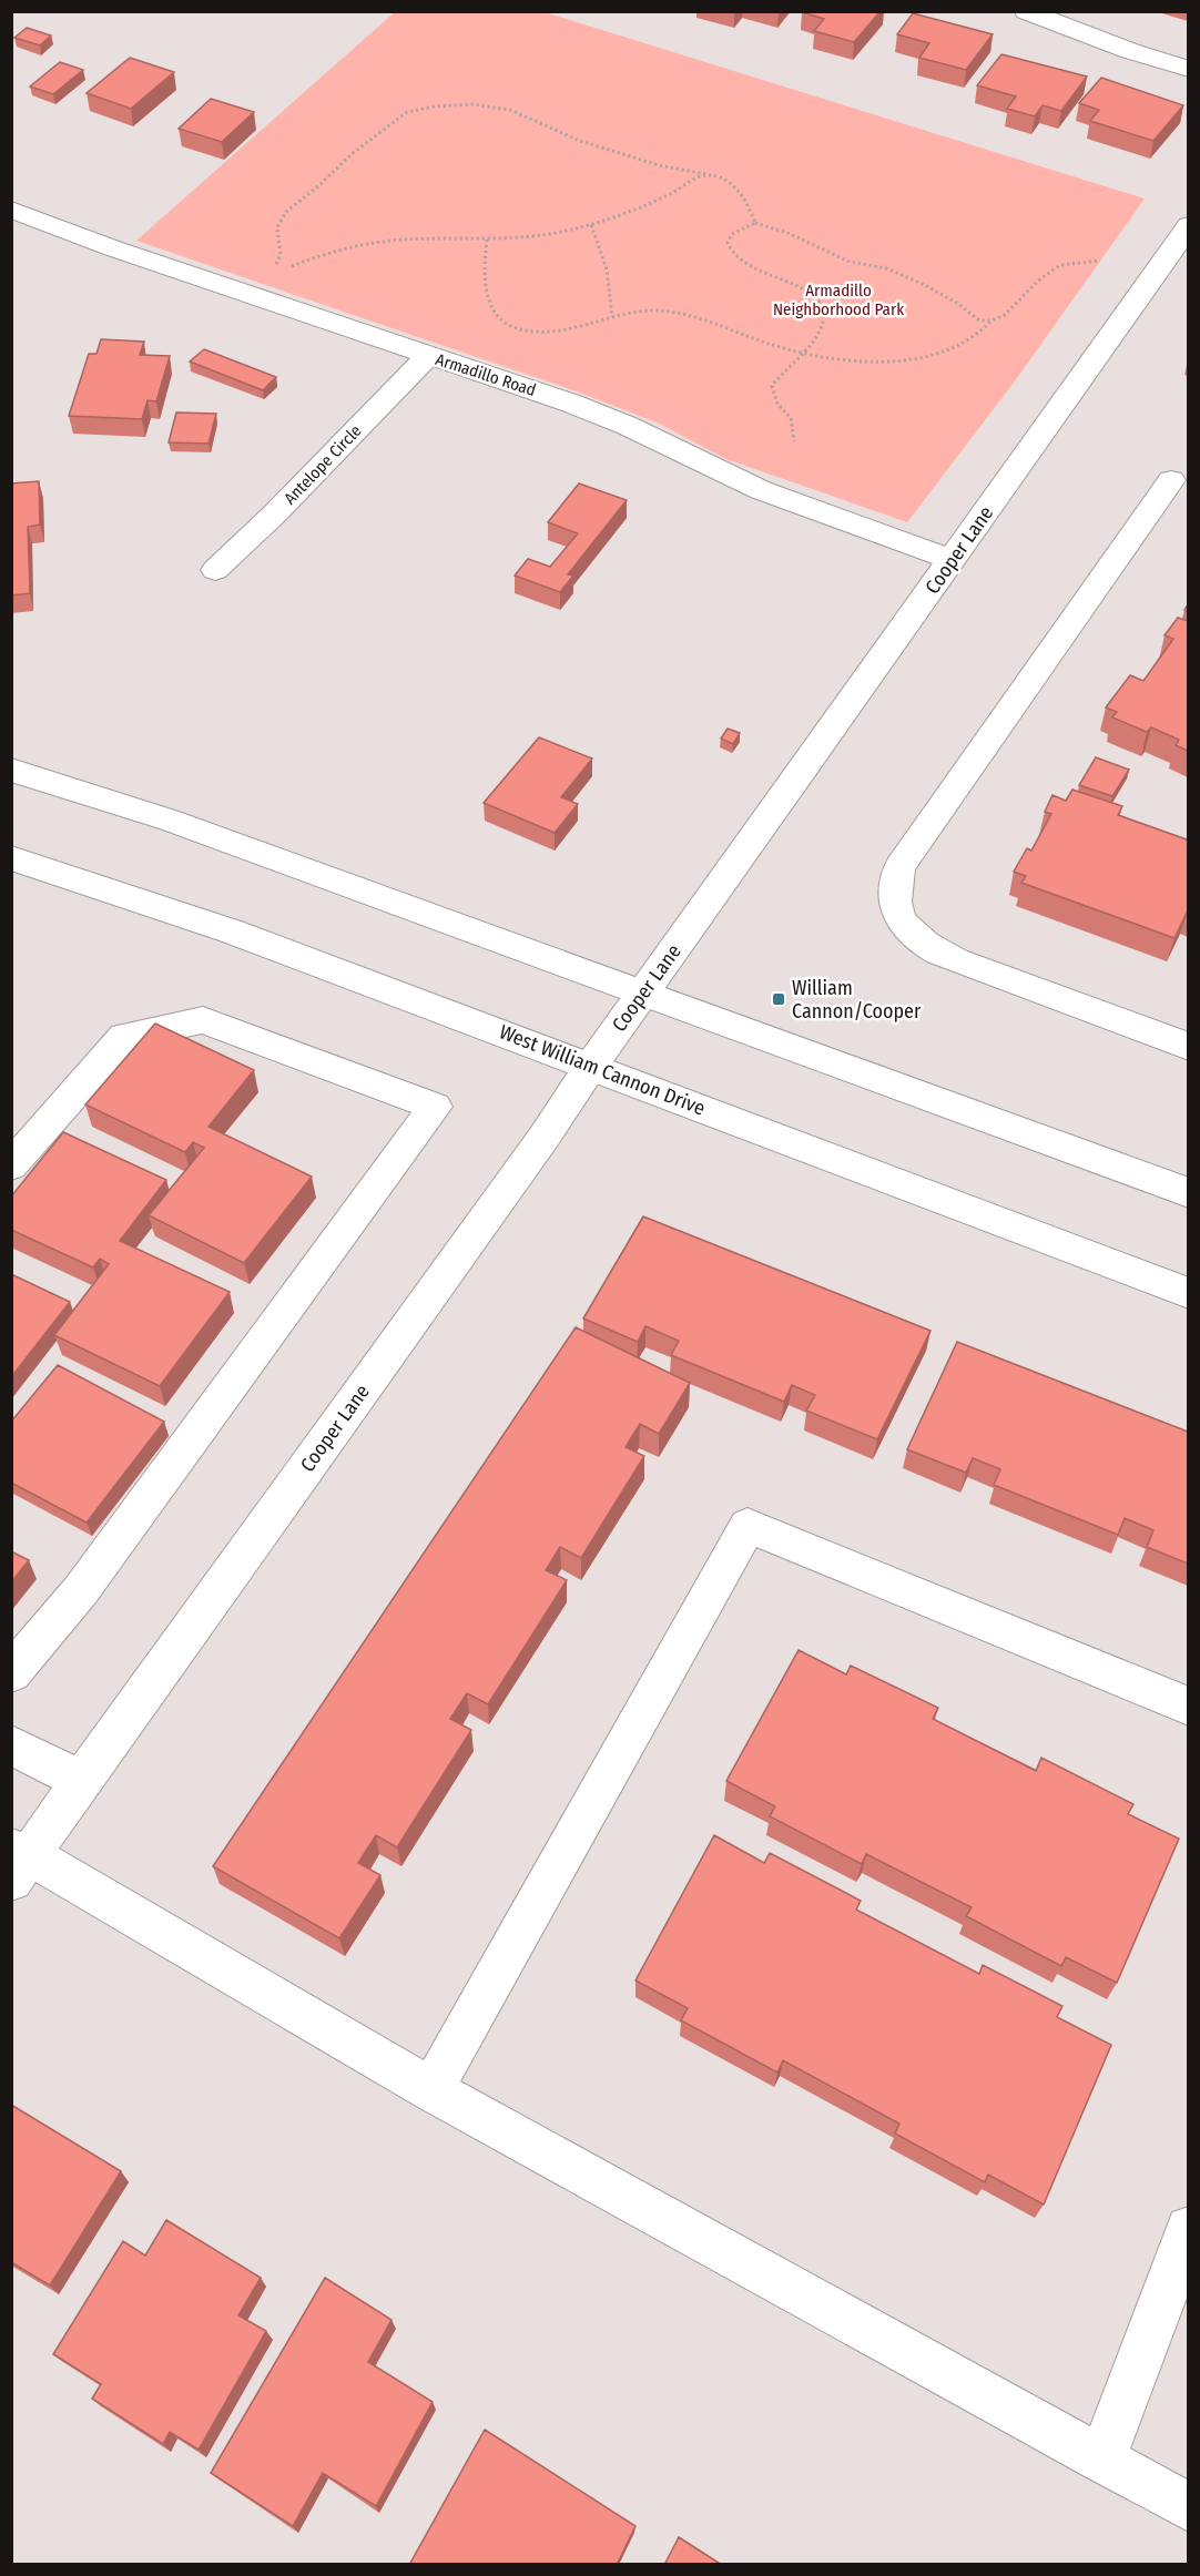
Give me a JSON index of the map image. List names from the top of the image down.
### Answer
{
  "streets": {
    "street": [
      "Armadillo Road",
      "Antelope Circle",
      "Cooper Lane",
      "West William Cannon Drive"
    ]
  },
  "crossings": [
    ["Armadillo Road", "Antelope Circle"],
    ["Armadillo Road", "Cooper Lane"],
    ["Cooper Lane", "West William Cannon Drive"]
  ],
  "parks": ["Armadillo Neighborhood Park"],
  "places": {
    "transit": ["William Cannon/Cooper"]
  }
}
